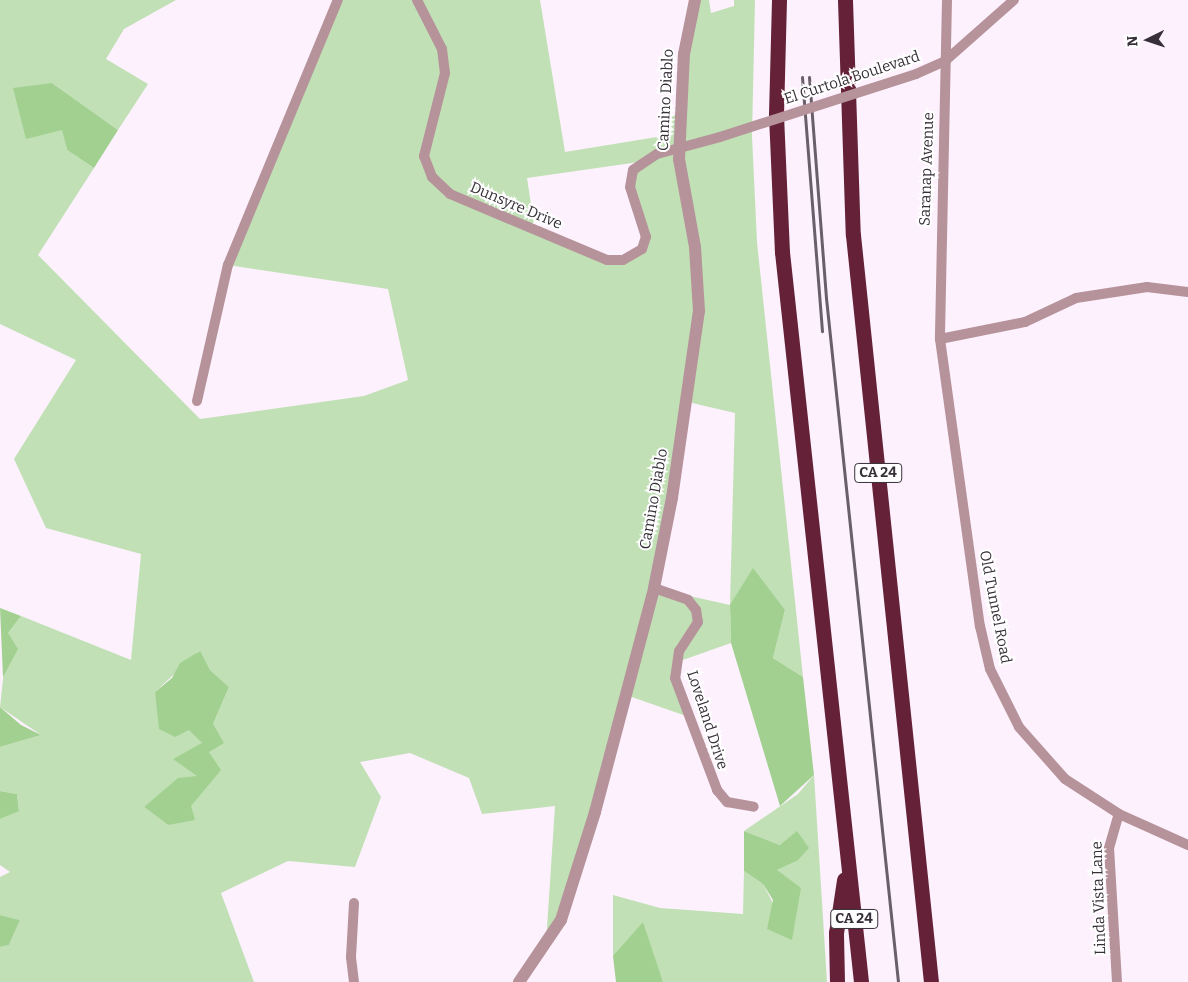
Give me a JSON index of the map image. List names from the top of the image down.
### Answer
{
  "streets": {
    "highway": ["CA 24"],
    "street": [
      "El Curtola Boulevard",
      "Camino Diablo",
      "Saranap Avenue",
      "Dunsyre Drive",
      "Old Tunnel Road",
      "Loveland Drive",
      "Linda Vista Lane"
    ]
  },
  "crossings": [
    ["El Curtola Boulevard", "Camino Diablo"],
    ["El Curtola Boulevard", "Saranap Avenue"],
    ["El Curtola Boulevard", "Dunsyre Drive"],
    ["Camino Diablo", "Dunsyre Drive"],
    ["Camino Diablo", "Loveland Drive"],
    ["Saranap Avenue", "Old Tunnel Road"],
    ["Old Tunnel Road", "Linda Vista Lane"]
  ],
  "north": "left"
}
